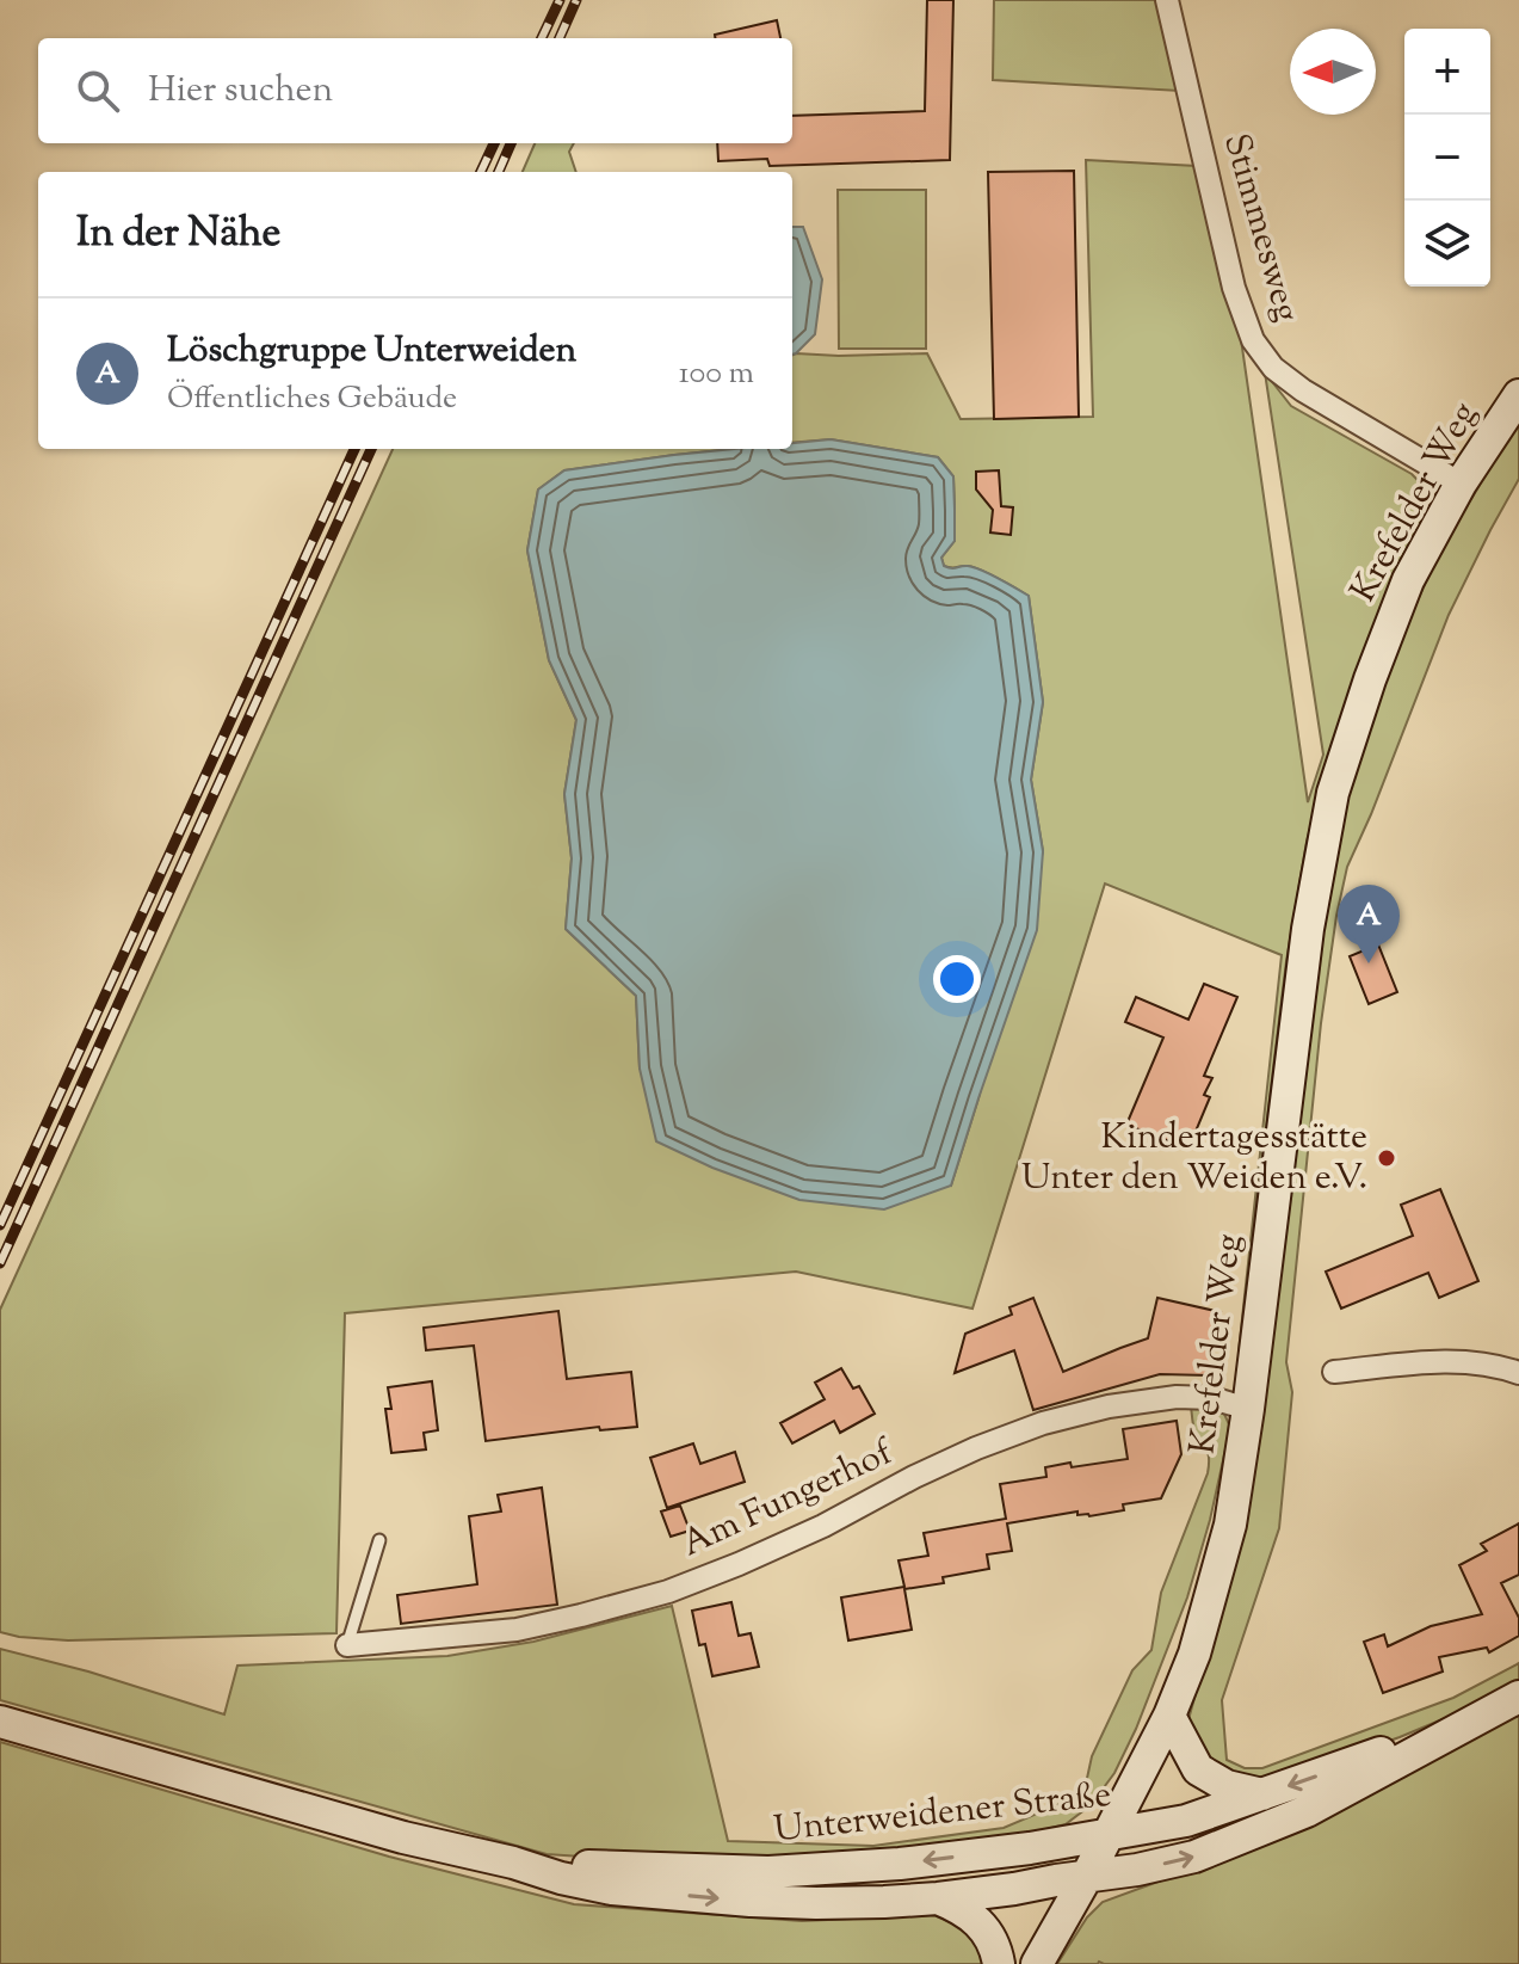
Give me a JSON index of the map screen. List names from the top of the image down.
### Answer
{
  "streets": {
    "street": [
      "Stimmesweg",
      "Krefelder Weg",
      "Am Fungerhof",
      "Unterweidener Straße"
    ]
  },
  "crossings": [
    ["Stimmesweg", "Krefelder Weg"],
    ["Krefelder Weg", "Am Fungerhof"],
    ["Krefelder Weg", "Unterweidener Straße"]
  ],
  "places": ["Kindertagesstätte Unter den Weiden e.V."],
  "north": "left",
  "page": {
    "map_buttons": ["+", "−"],
    "search": "Hier suchen",
    "heading": "In der Nähe",
    "list": [
      {
        "mark": "A",
        "name": "Löschgruppe Unterweiden",
        "note": "Öffentliches Gebäude",
        "value": "100 m"
      }
    ],
    "pins": "A"
  }
}
